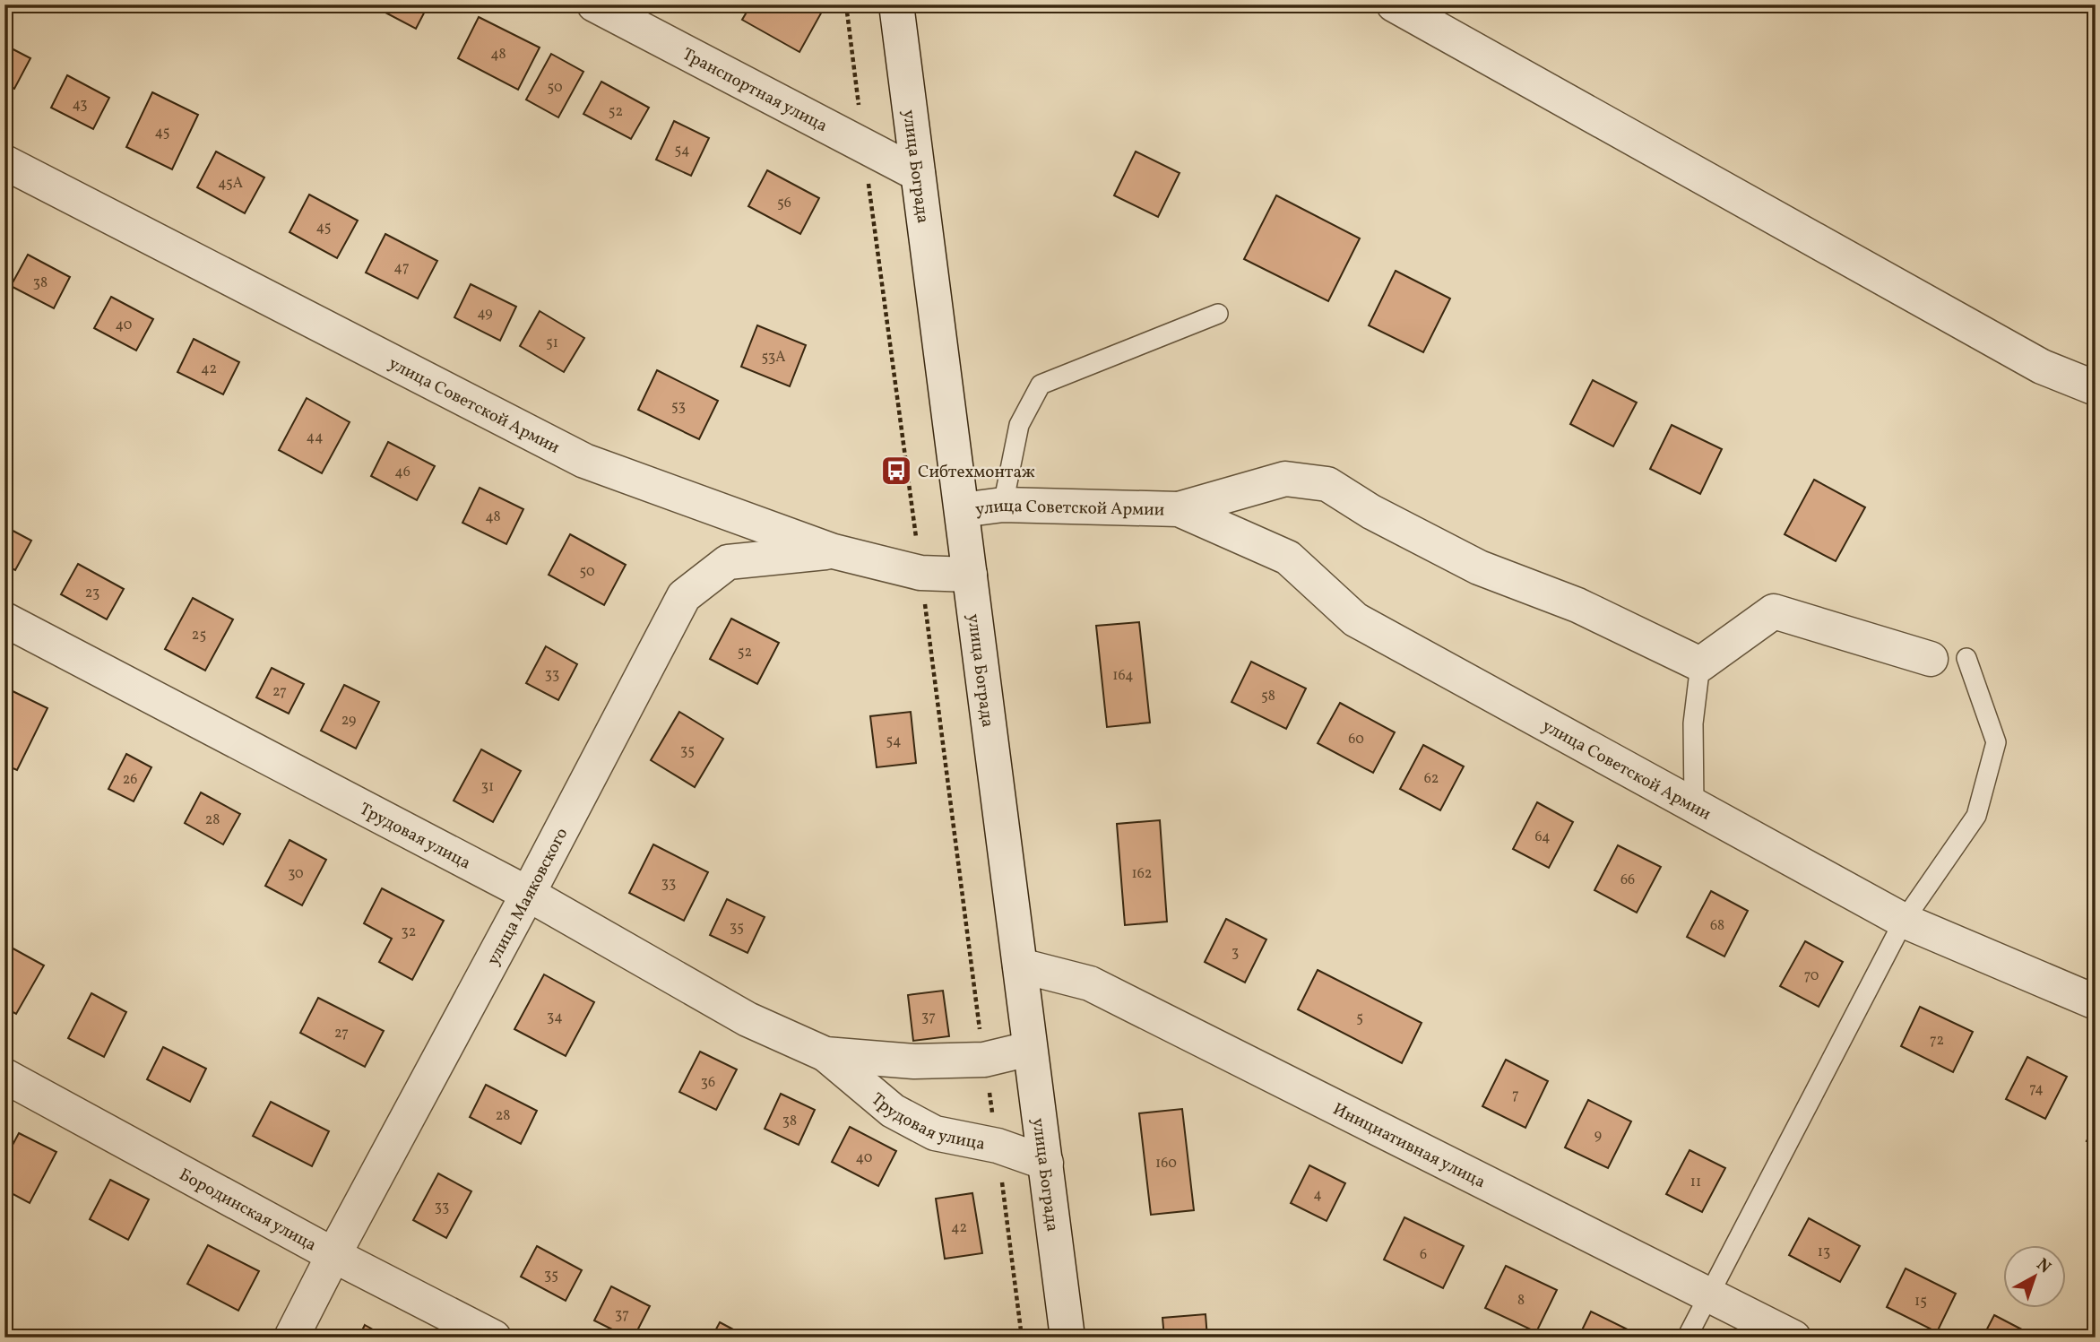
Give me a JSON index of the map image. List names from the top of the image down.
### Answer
{
  "streets": {
    "street": [
      "Транспортная улица",
      "улица Бограда",
      "улица Советской Армии",
      "Трудовая улица",
      "улица Маяковского",
      "Инициативная улица",
      "Бородинская улица"
    ]
  },
  "crossings": [
    ["Транспортная улица", "улица Бограда"],
    ["улица Бограда", "улица Советской Армии"],
    ["улица Бограда", "Трудовая улица"],
    ["улица Бограда", "Инициативная улица"],
    ["улица Советской Армии", "улица Маяковского"],
    ["Трудовая улица", "улица Маяковского"],
    ["улица Маяковского", "Бородинская улица"]
  ],
  "places": {
    "bus stop": ["Сибтехмонтаж"]
  },
  "house_numbers": [
    "48",
    "50",
    "43",
    "52",
    "45",
    "54",
    "45А",
    "56",
    "45",
    "47",
    "38",
    "49",
    "40",
    "51",
    "53А",
    "42",
    "53",
    "44",
    "46",
    "48",
    "50",
    "23",
    "25",
    "52",
    "33",
    "164",
    "27",
    "58",
    "29",
    "60",
    "54",
    "35",
    "62",
    "26",
    "31",
    "28",
    "64",
    "30",
    "162",
    "66",
    "33",
    "68",
    "35",
    "32",
    "3",
    "70",
    "34",
    "37",
    "5",
    "27",
    "72",
    "36",
    "74",
    "7",
    "28",
    "38",
    "9",
    "40",
    "160",
    "11",
    "4",
    "33",
    "42",
    "13",
    "6",
    "35",
    "8",
    "15",
    "37"
  ],
  "north": "top right"
}
